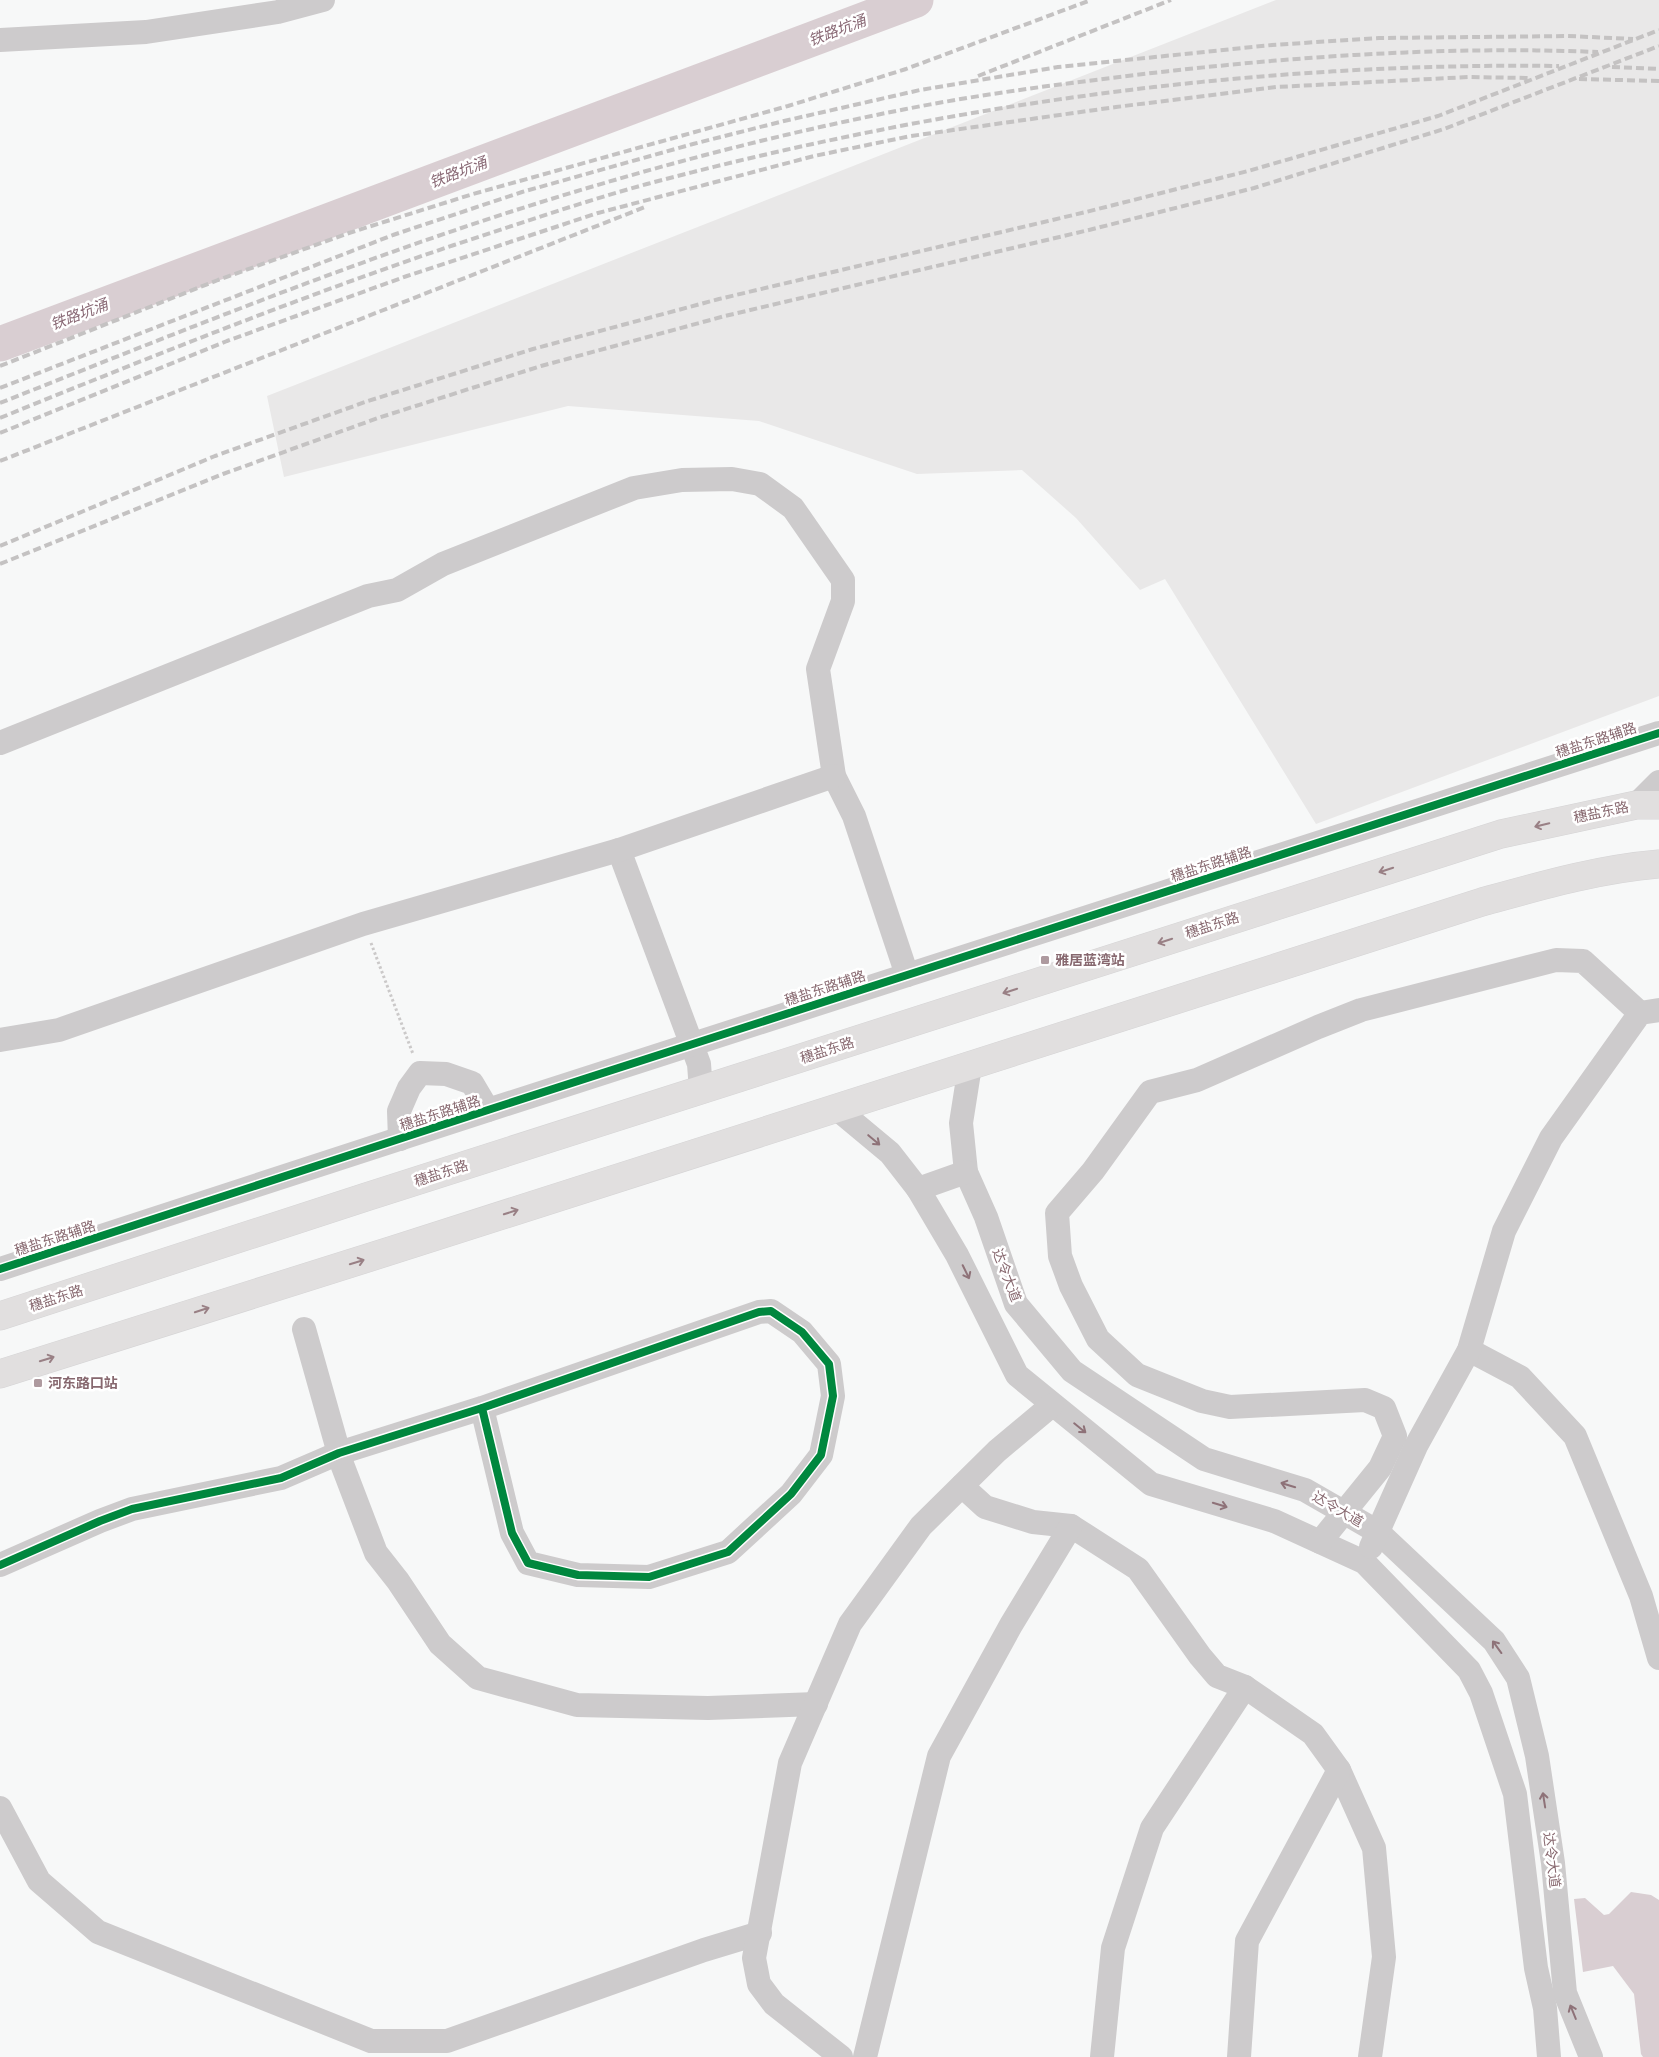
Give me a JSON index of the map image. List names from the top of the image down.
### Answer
{
  "streets": {
    "main road": ["穗盐东路"],
    "street": ["穗盐东路辅路", "达令大道"]
  },
  "water": ["铁路坑涌"],
  "places": {
    "transit": ["雅居蓝湾站", "河东路口站"]
  }
}
